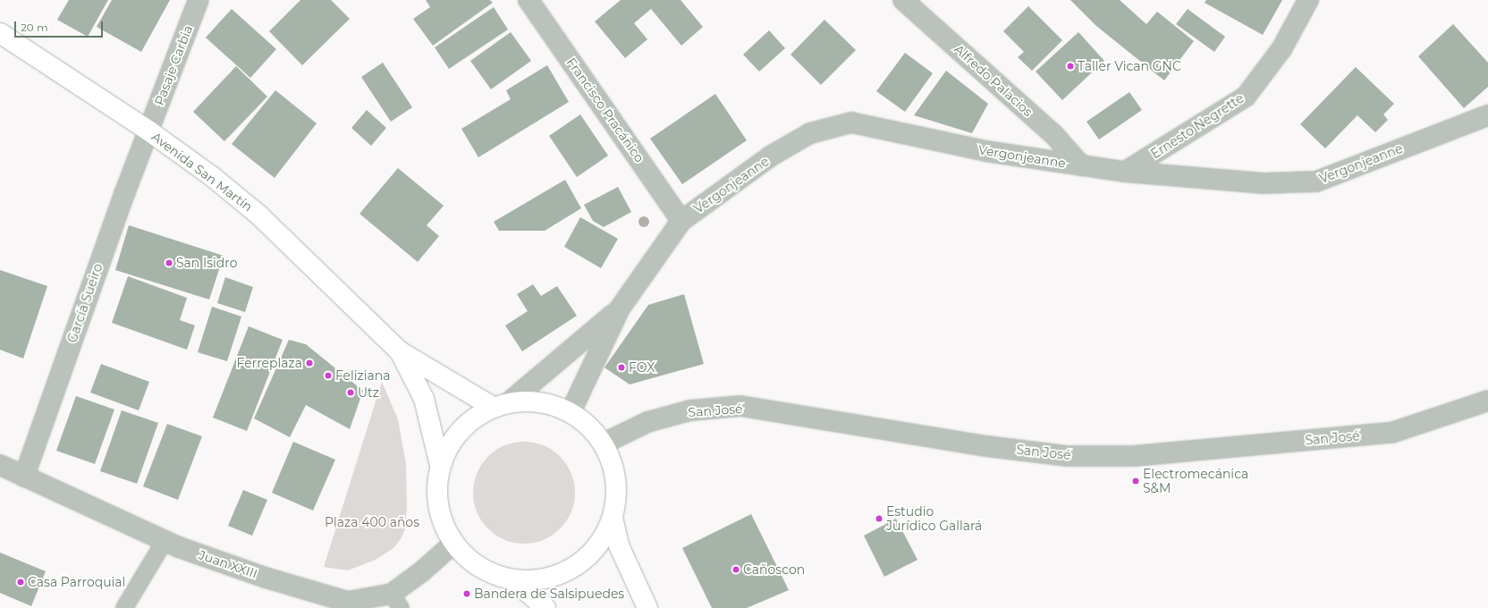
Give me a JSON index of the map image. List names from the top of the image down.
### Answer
{
  "streets": {
    "main road": ["Avenida San Martín"],
    "street": [
      "Pasaje Carbia",
      "Alfredo Palacios",
      "Francisco Pracánico",
      "Ernesto Negrette",
      "Vergonjeanne",
      "García Sueiro",
      "San José",
      "Juan XXIII"
    ]
  },
  "crossings": [
    ["Pasaje Carbia", "Avenida San Martín"],
    ["Pasaje Carbia", "García Sueiro"],
    ["Alfredo Palacios", "Vergonjeanne"],
    ["Francisco Pracánico", "Vergonjeanne"],
    ["Ernesto Negrette", "Vergonjeanne"],
    ["Vergonjeanne", "Avenida San Martín"],
    ["Avenida San Martín", "García Sueiro"],
    ["García Sueiro", "Juan XXIII"]
  ],
  "parks": ["Plaza 400 años"],
  "places": [
    "Taller Vican GNC",
    "San Isidro",
    "Ferreplaza",
    "FOX",
    "Feliziana",
    "Utz",
    "Electromecánica S&M",
    "Estudio Jurídico Gallará",
    "Cañoscon",
    "Casa Parroquial",
    "Bandera de Salsipuedes"
  ],
  "scale_bar": "20 m"
}
